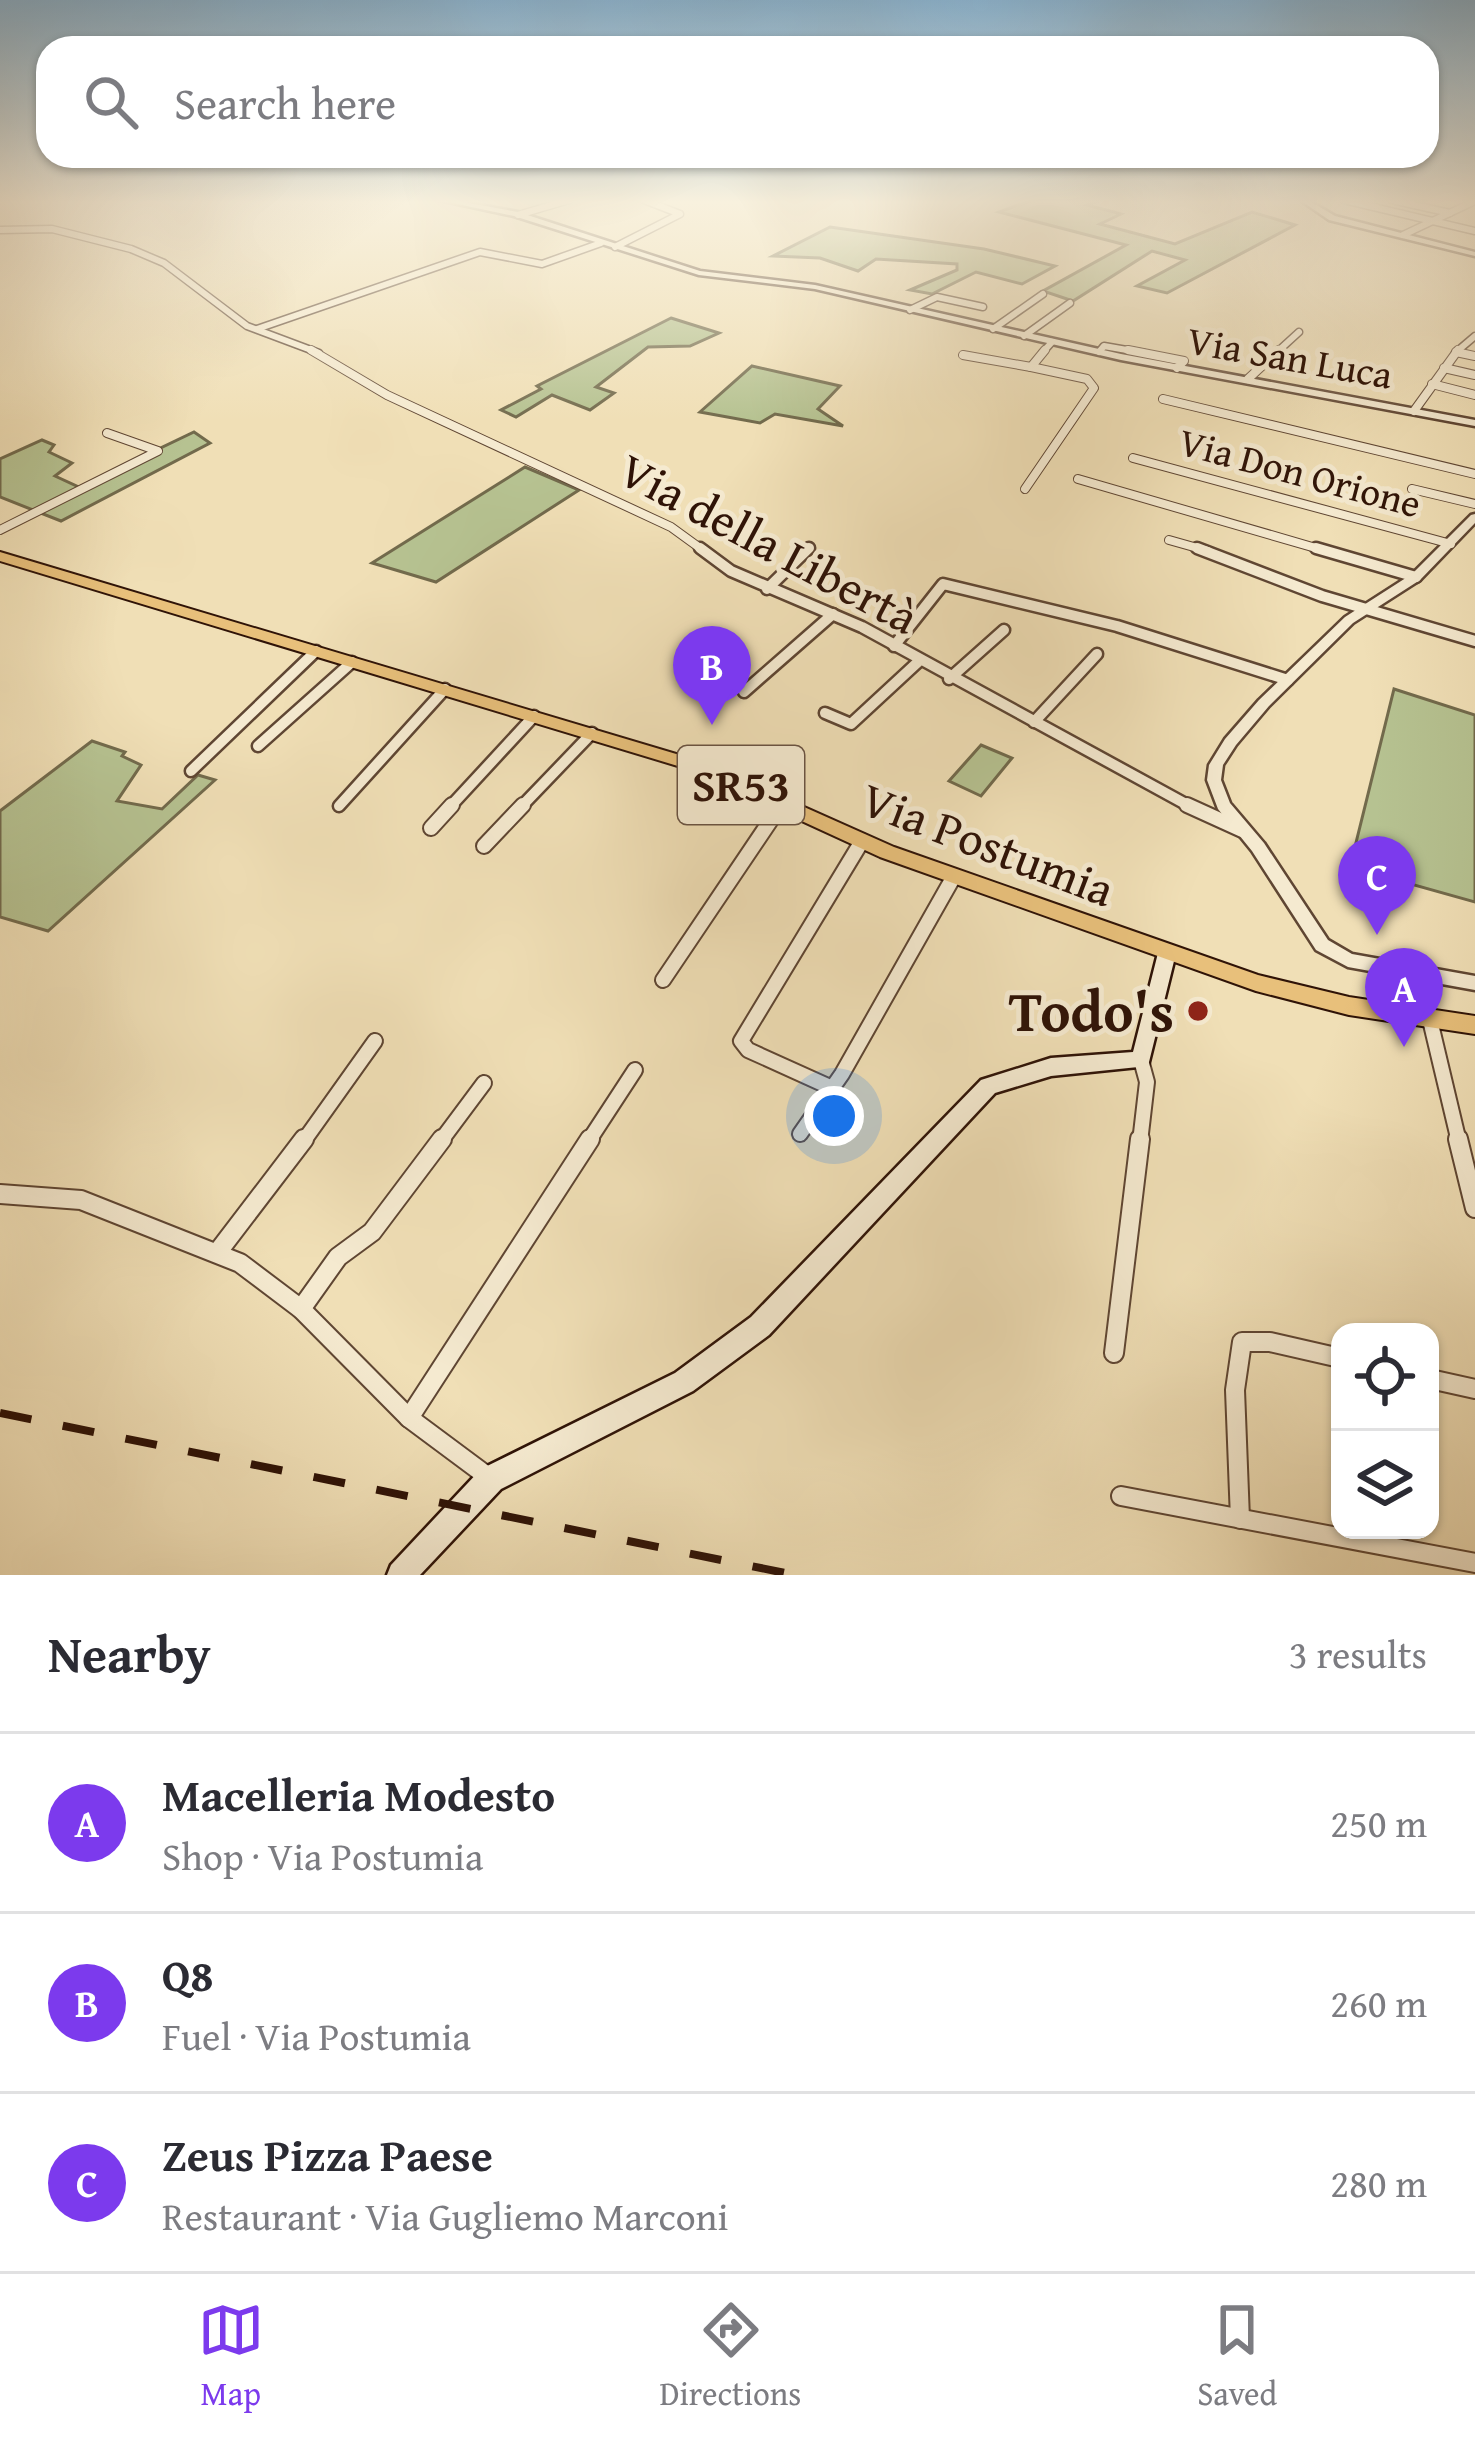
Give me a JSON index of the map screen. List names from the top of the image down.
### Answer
{
  "streets": {
    "main road": ["SR53", "Via Postumia"],
    "street": ["Via San Luca", "Via Don Orione", "Via della Libertà"]
  },
  "places": ["Todo's"],
  "page": {
    "search": "Search here",
    "pins": ["B", "C", "A"],
    "heading": ["Nearby", "3 results"],
    "list": [
      {
        "mark": "A",
        "name": "Macelleria Modesto",
        "note": "Shop · Via Postumia",
        "value": "250 m"
      },
      {
        "mark": "B",
        "name": "Q8",
        "note": "Fuel · Via Postumia",
        "value": "260 m"
      },
      {
        "mark": "C",
        "name": "Zeus Pizza Paese",
        "note": "Restaurant · Via Gugliemo Marconi",
        "value": "280 m"
      }
    ],
    "nav": ["Map", "Directions", "Saved"]
  }
}
